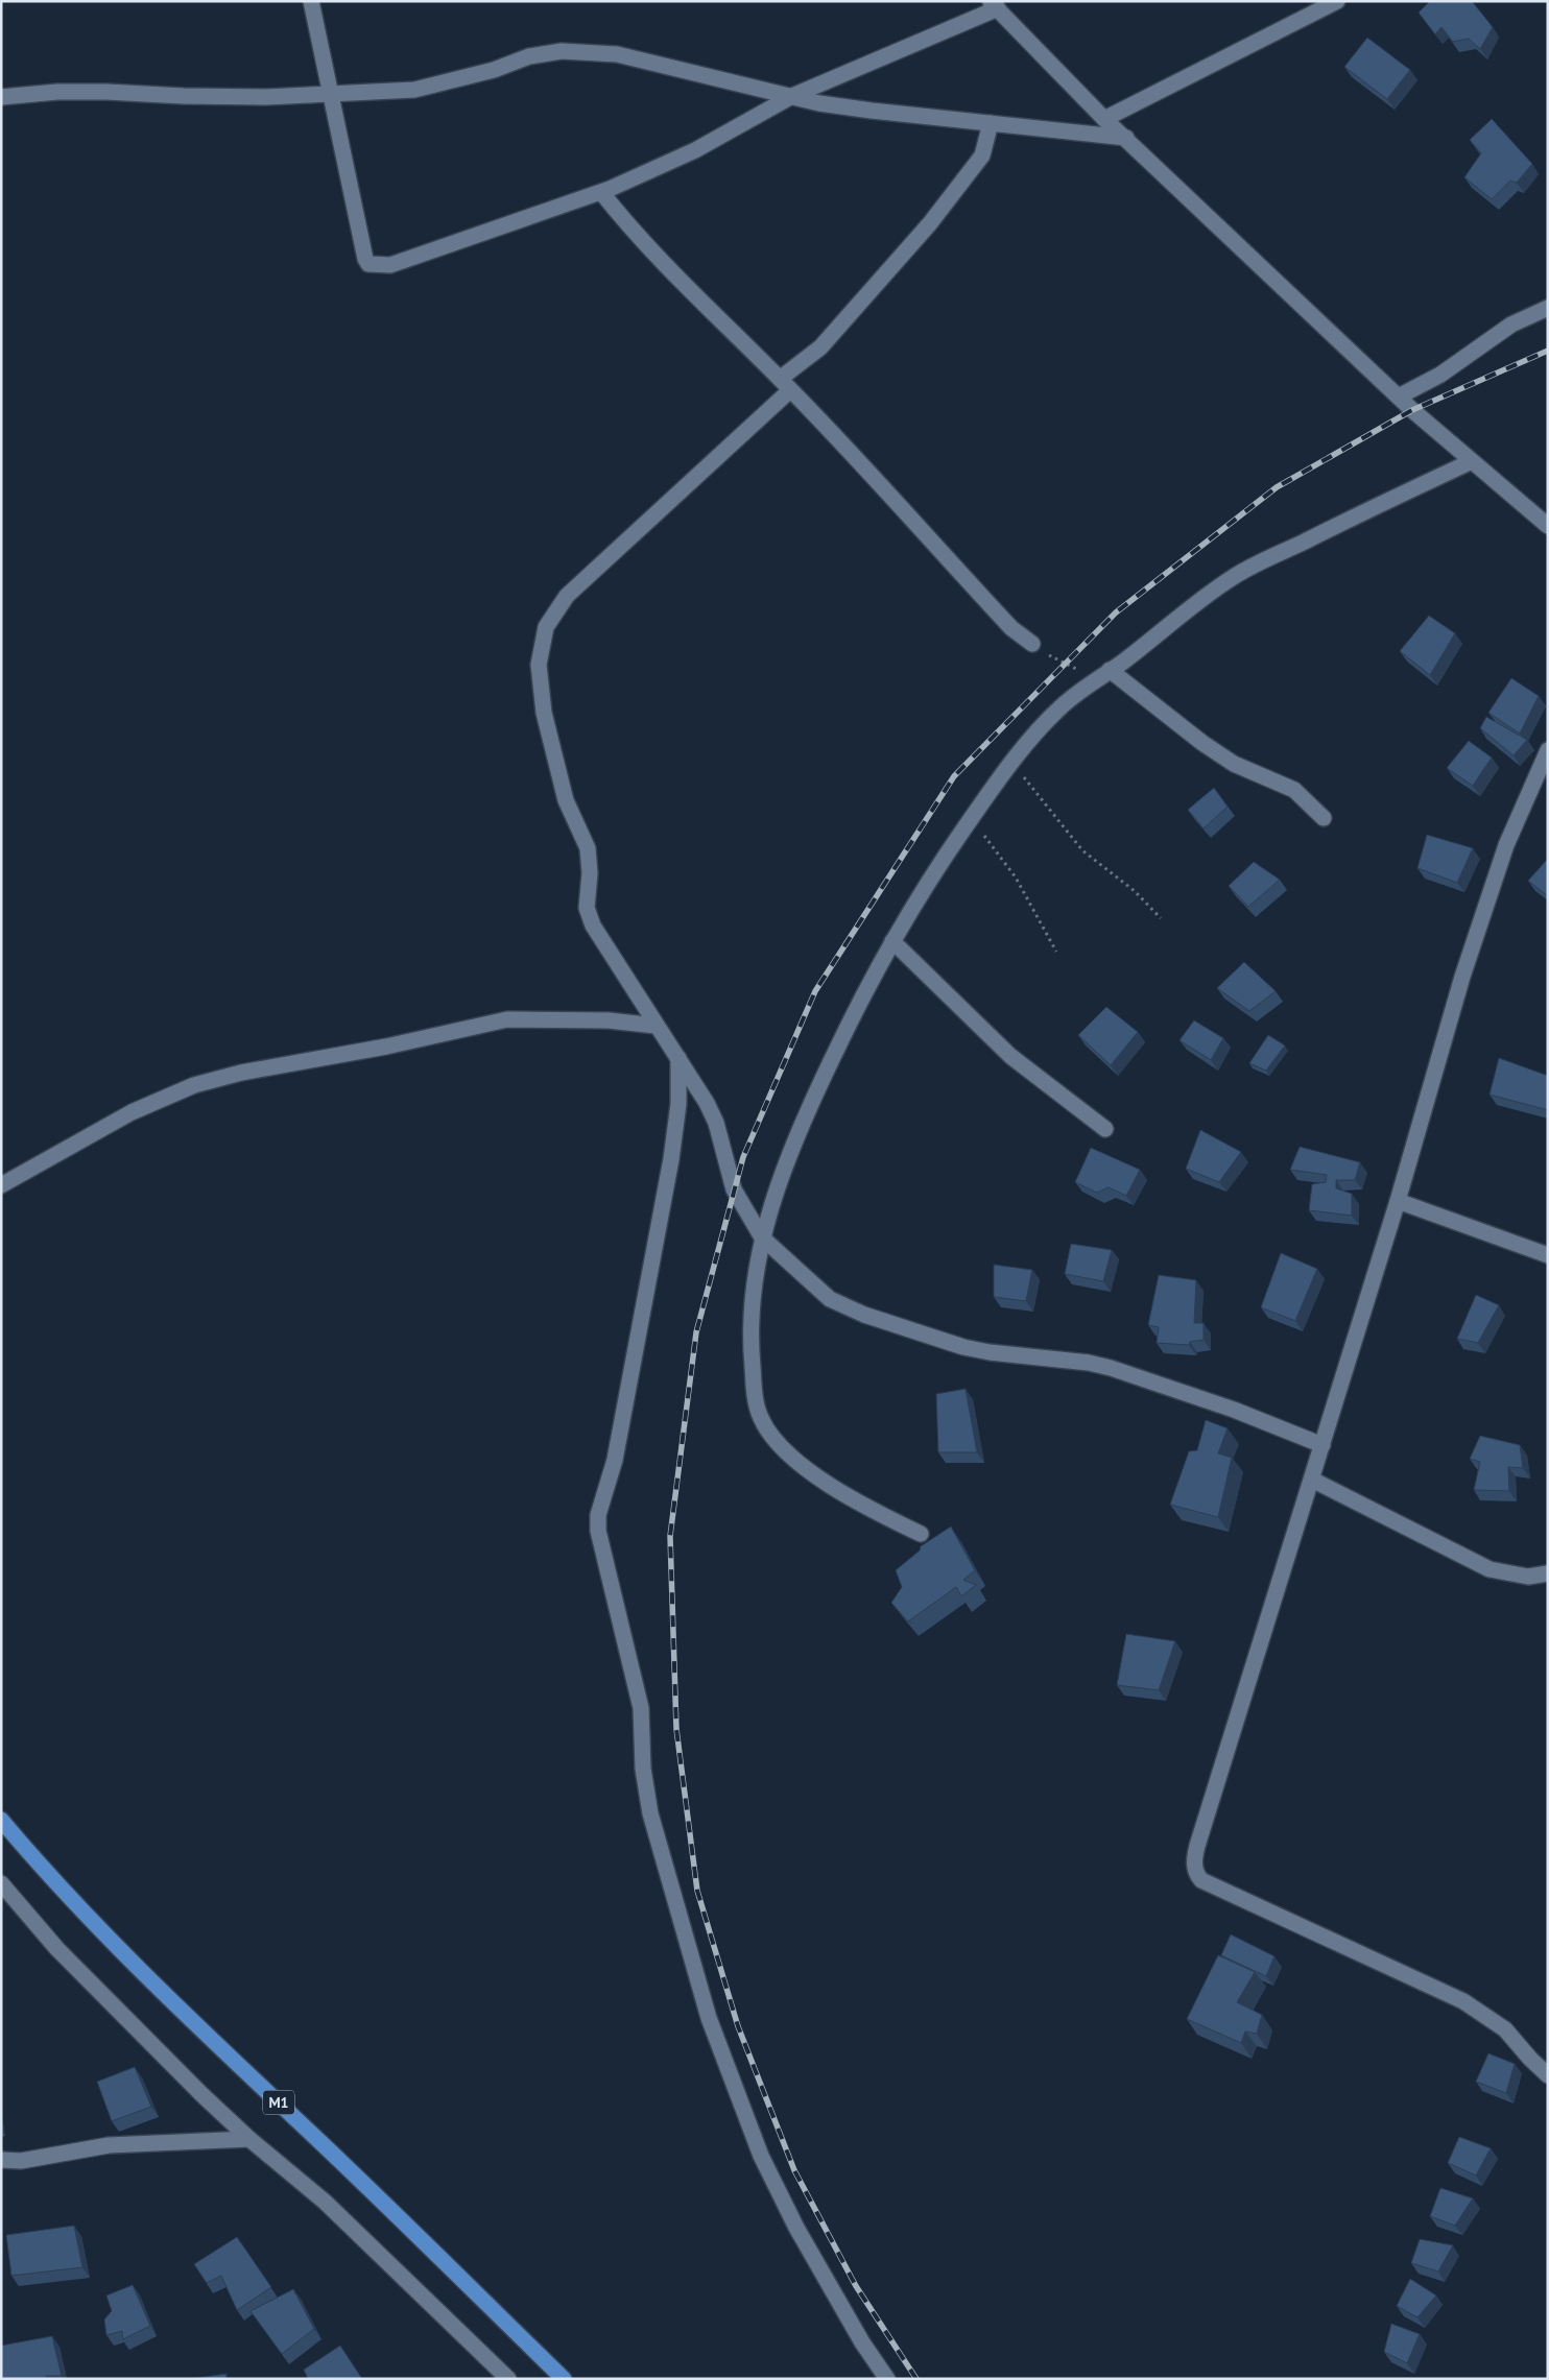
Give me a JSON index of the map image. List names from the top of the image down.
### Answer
{
  "streets": {
    "main road": ["M1"]
  }
}
